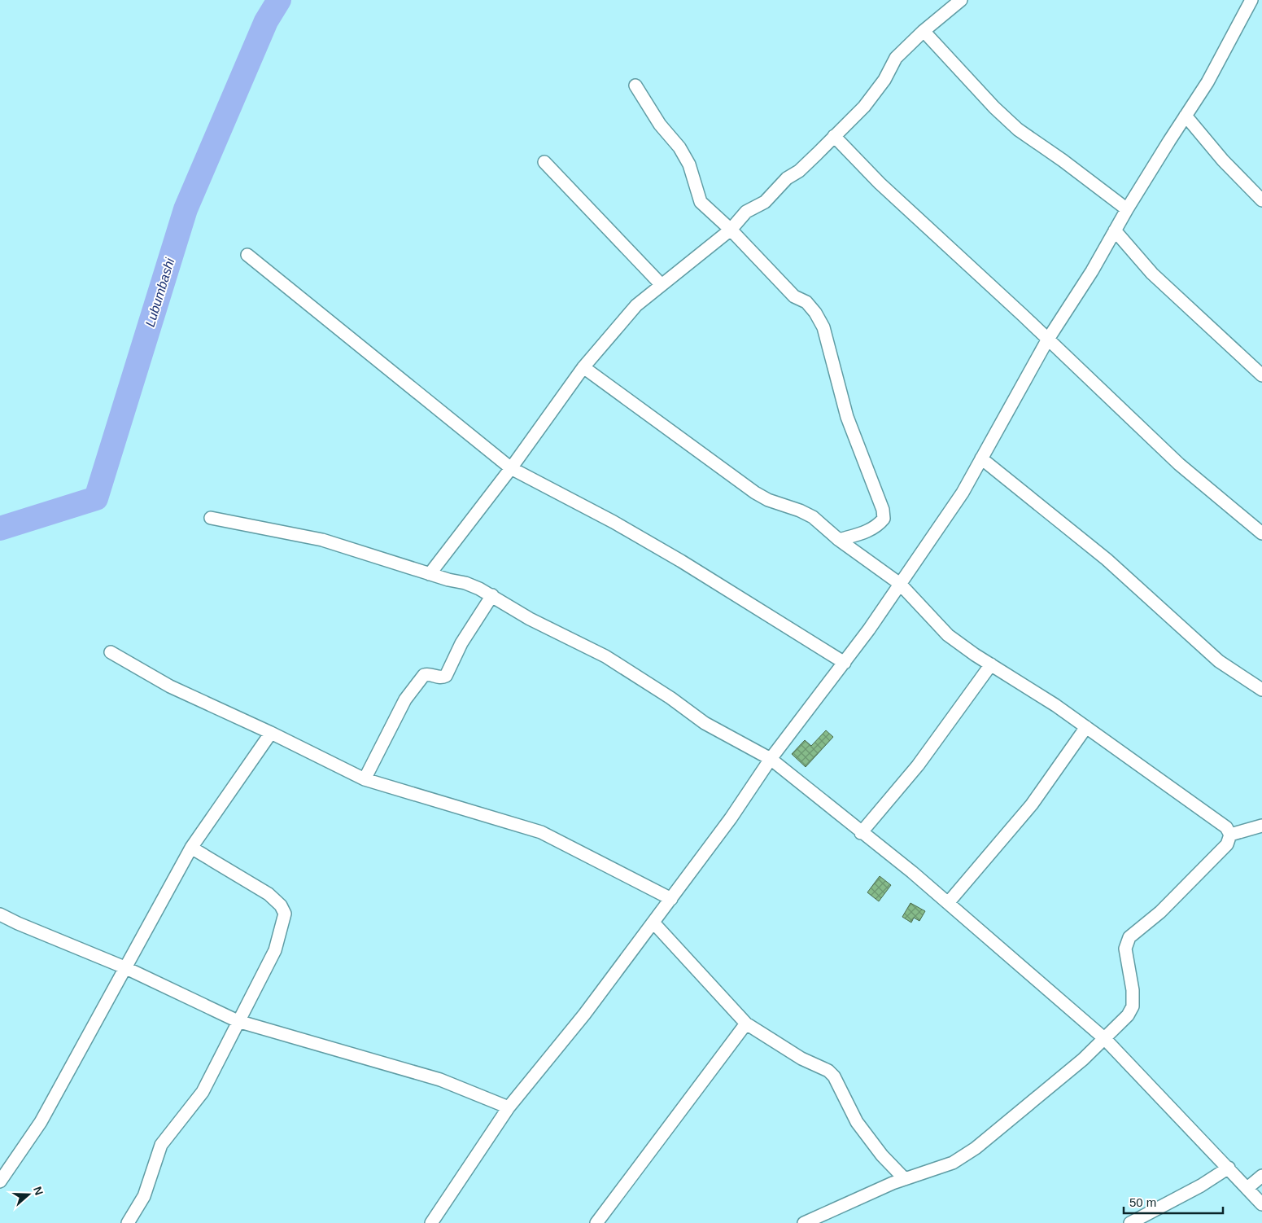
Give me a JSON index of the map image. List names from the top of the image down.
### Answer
{
  "water": ["Lubumbashi"],
  "scale_bar": "50 m",
  "north": "right"
}
